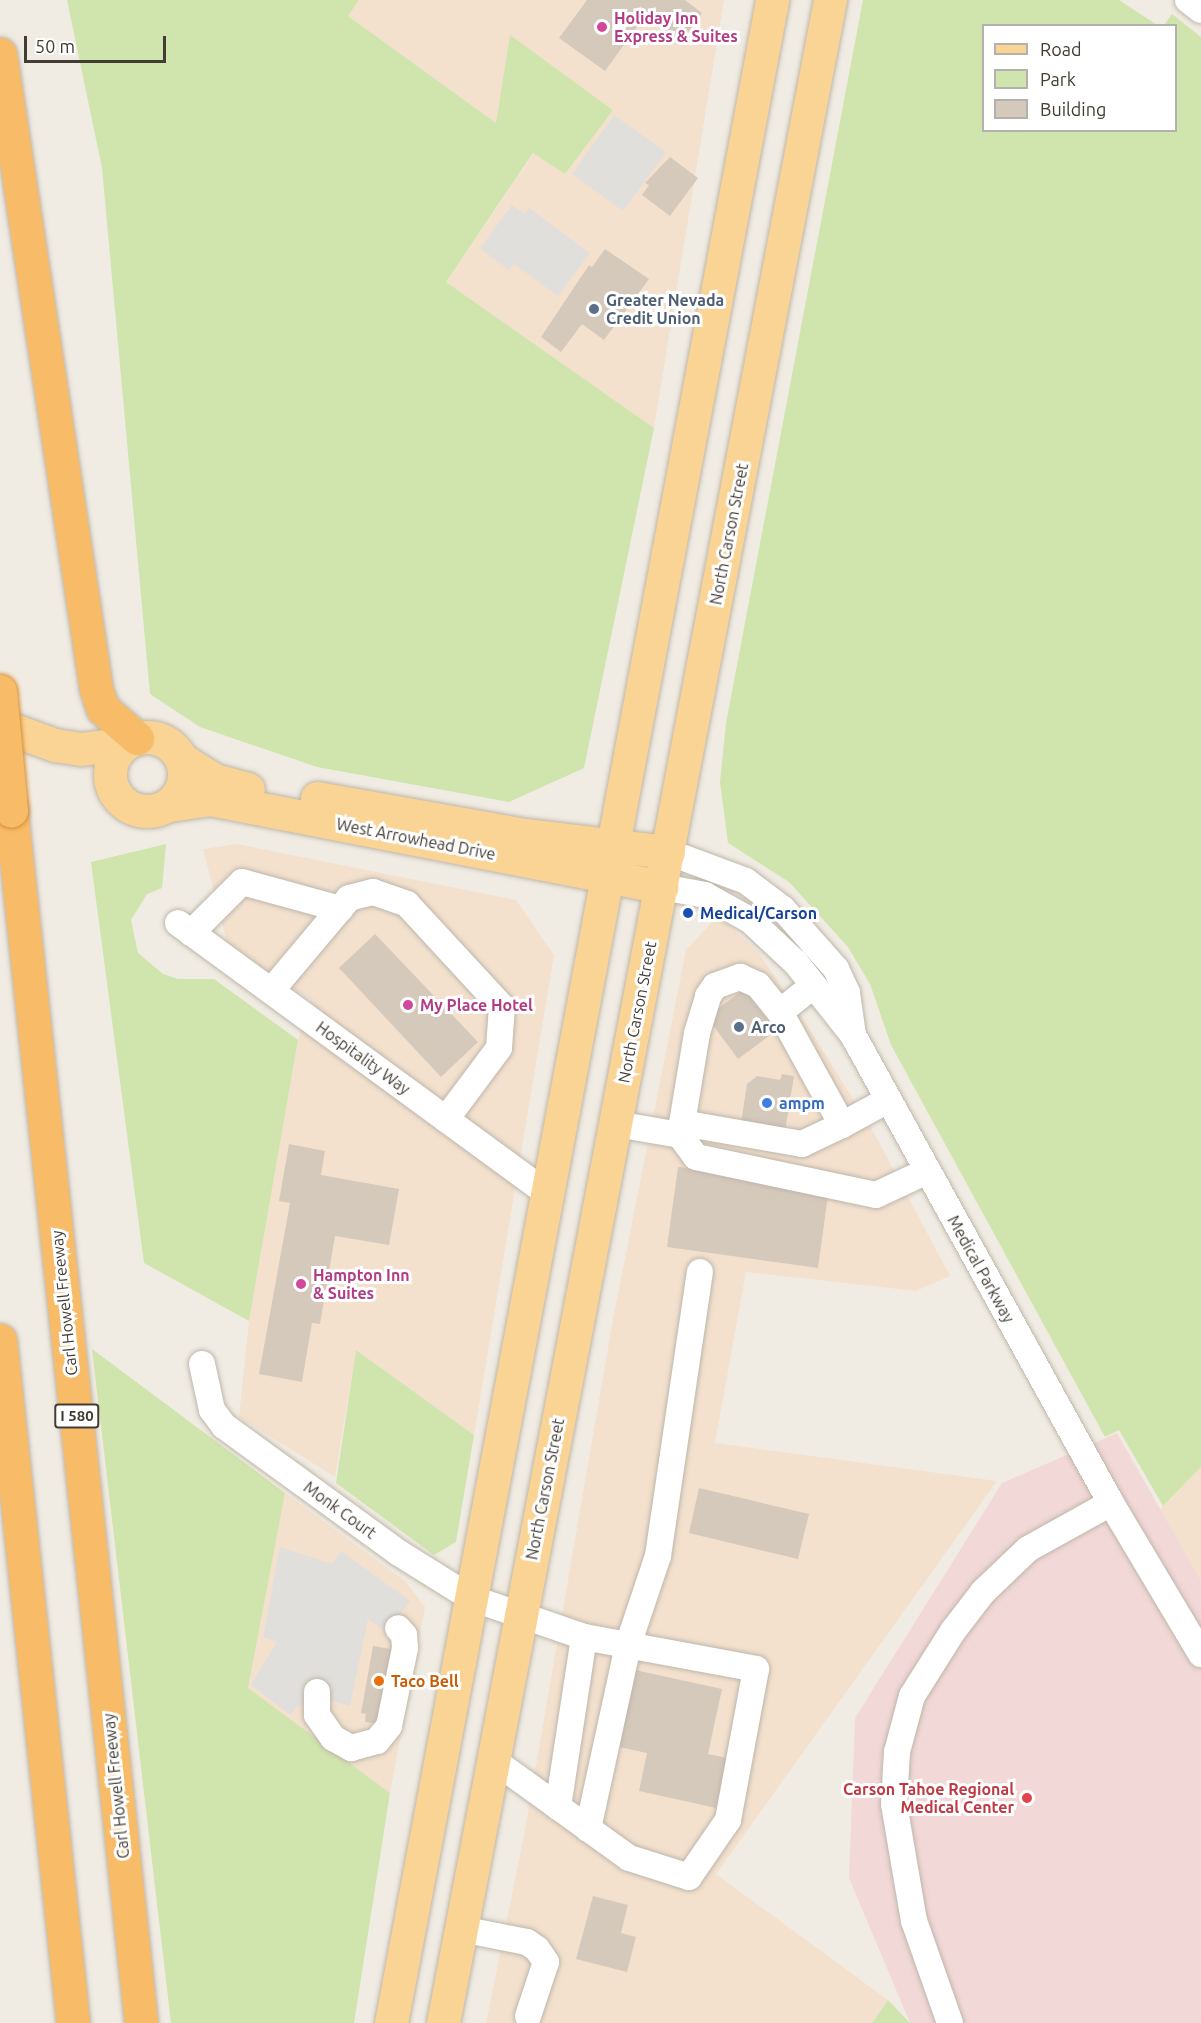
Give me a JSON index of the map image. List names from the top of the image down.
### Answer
{
  "streets": {
    "highway": ["Carl Howell Freeway", "I 580"],
    "main road": ["North Carson Street", "West Arrowhead Drive"],
    "street": ["Hospitality Way", "Medical Parkway", "Monk Court"]
  },
  "crossings": [
    ["North Carson Street", "West Arrowhead Drive"],
    ["North Carson Street", "Medical Parkway"],
    ["North Carson Street", "Monk Court"],
    ["West Arrowhead Drive", "Medical Parkway"]
  ],
  "places": [
    "Holiday Inn Express & Suites",
    "Greater Nevada Credit Union",
    "Medical/Carson",
    "My Place Hotel",
    "Arco",
    "ampm",
    "Hampton Inn & Suites",
    "Taco Bell",
    "Carson Tahoe Regional Medical Center"
  ],
  "legend": ["Road", "Park", "Building"],
  "scale_bar": "50 m"
}
